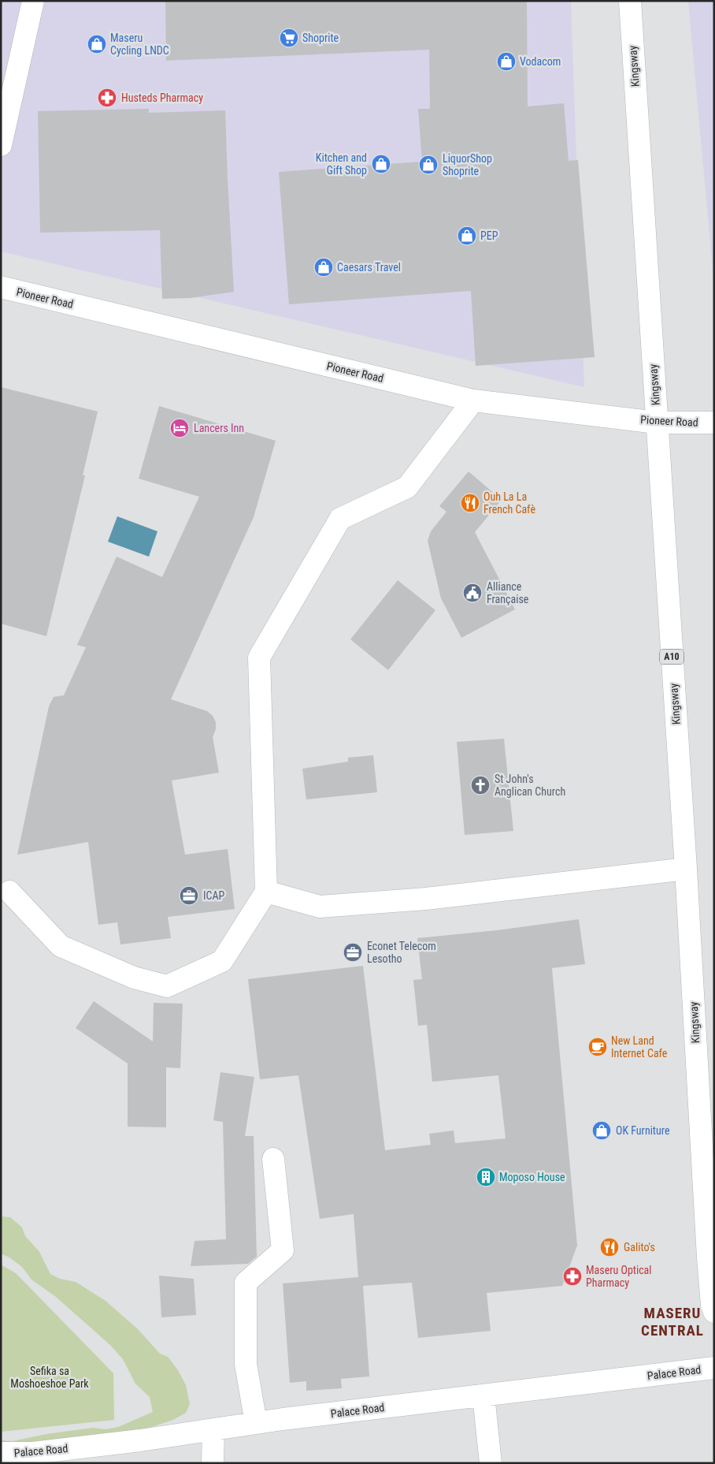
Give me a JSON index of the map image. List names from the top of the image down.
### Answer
{
  "streets": {
    "main road": [
      "Kingsway",
      "Pioneer Road",
      "A10",
      "Palace Road"
    ]
  },
  "crossings": [
    ["Kingsway", "Pioneer Road"]
  ],
  "districts": ["MASERU CENTRAL"],
  "parks": ["Sefika sa Moshoeshoe Park"],
  "places": {
    "supermarket": ["Shoprite"],
    "shop": [
      "Maseru Cycling LNDC",
      "Vodacom",
      "Kitchen and Gift Shop",
      "LiquorShop Shoprite",
      "PEP",
      "Caesars Travel",
      "OK Furniture"
    ],
    "pharmacy": ["Husteds Pharmacy", "Maseru Optical Pharmacy"],
    "hotel": ["Lancers Inn"],
    "restaurant": ["Ouh La La French Cafè", "Galito's"],
    "public building": ["Alliance Française"],
    "church": ["St John's Anglican Church"],
    "office": ["ICAP", "Econet Telecom Lesotho"],
    "cafe": ["New Land Internet Cafe"],
    "building": ["Moposo House"]
  }
}
